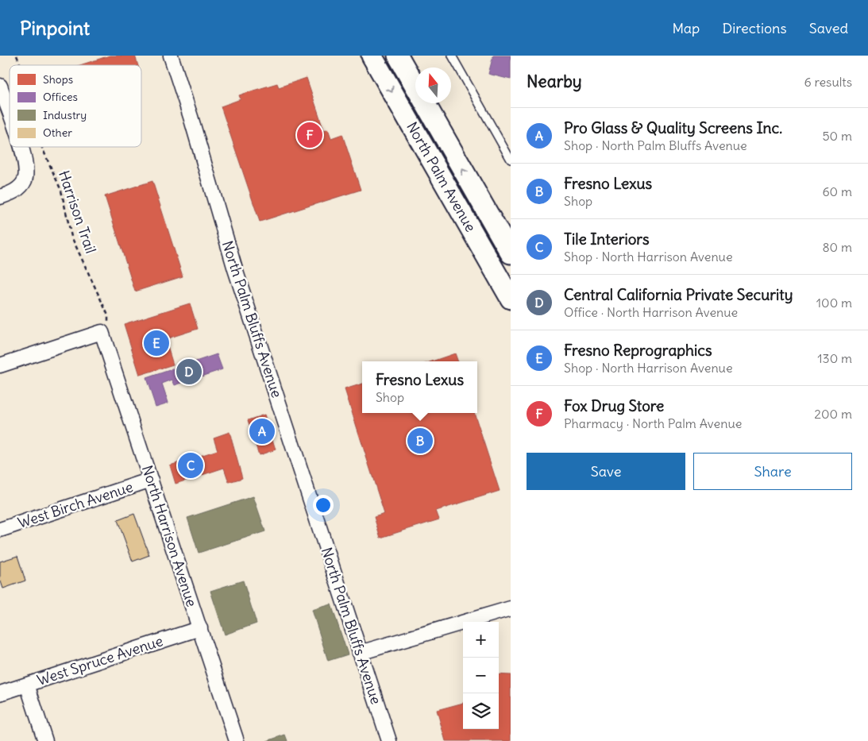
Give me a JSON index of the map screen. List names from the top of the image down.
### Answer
{
  "streets": {
    "main road": ["North Palm Avenue"],
    "street": [
      "North Palm Bluffs Avenue",
      "West Birch Avenue",
      "North Harrison Avenue",
      "West Spruce Avenue"
    ],
    "path": ["Harrison Trail"]
  },
  "crossings": [
    ["Harrison Trail", "North Harrison Avenue"],
    ["West Birch Avenue", "North Harrison Avenue"],
    ["North Harrison Avenue", "West Spruce Avenue"]
  ],
  "legend": [
    "Shops",
    "Offices",
    "Industry",
    "Other"
  ],
  "north": "top",
  "page": {
    "header": "Pinpoint",
    "nav": ["Map", "Directions", "Saved"],
    "heading": ["Nearby", "6 results"],
    "list": [
      {
        "mark": "A",
        "name": "Pro Glass & Quality Screens Inc.",
        "note": "Shop · North Palm Bluffs Avenue",
        "value": "50 m"
      },
      {
        "mark": "B",
        "name": "Fresno Lexus",
        "note": "Shop",
        "value": "60 m"
      },
      {
        "mark": "C",
        "name": "Tile Interiors",
        "note": "Shop · North Harrison Avenue",
        "value": "80 m"
      },
      {
        "mark": "D",
        "name": "Central California Private Security",
        "note": "Office · North Harrison Avenue",
        "value": "100 m"
      },
      {
        "mark": "E",
        "name": "Fresno Reprographics",
        "note": "Shop · North Harrison Avenue",
        "value": "130 m"
      },
      {
        "mark": "F",
        "name": "Fox Drug Store",
        "note": "Pharmacy · North Palm Avenue",
        "value": "200 m"
      }
    ],
    "pins": [
      "F",
      "E",
      "D",
      "A",
      "B",
      "C"
    ],
    "popup": ["Fresno Lexus", "Shop"],
    "buttons": ["Save", "Share"],
    "map_buttons": ["+", "−"]
  }
}
